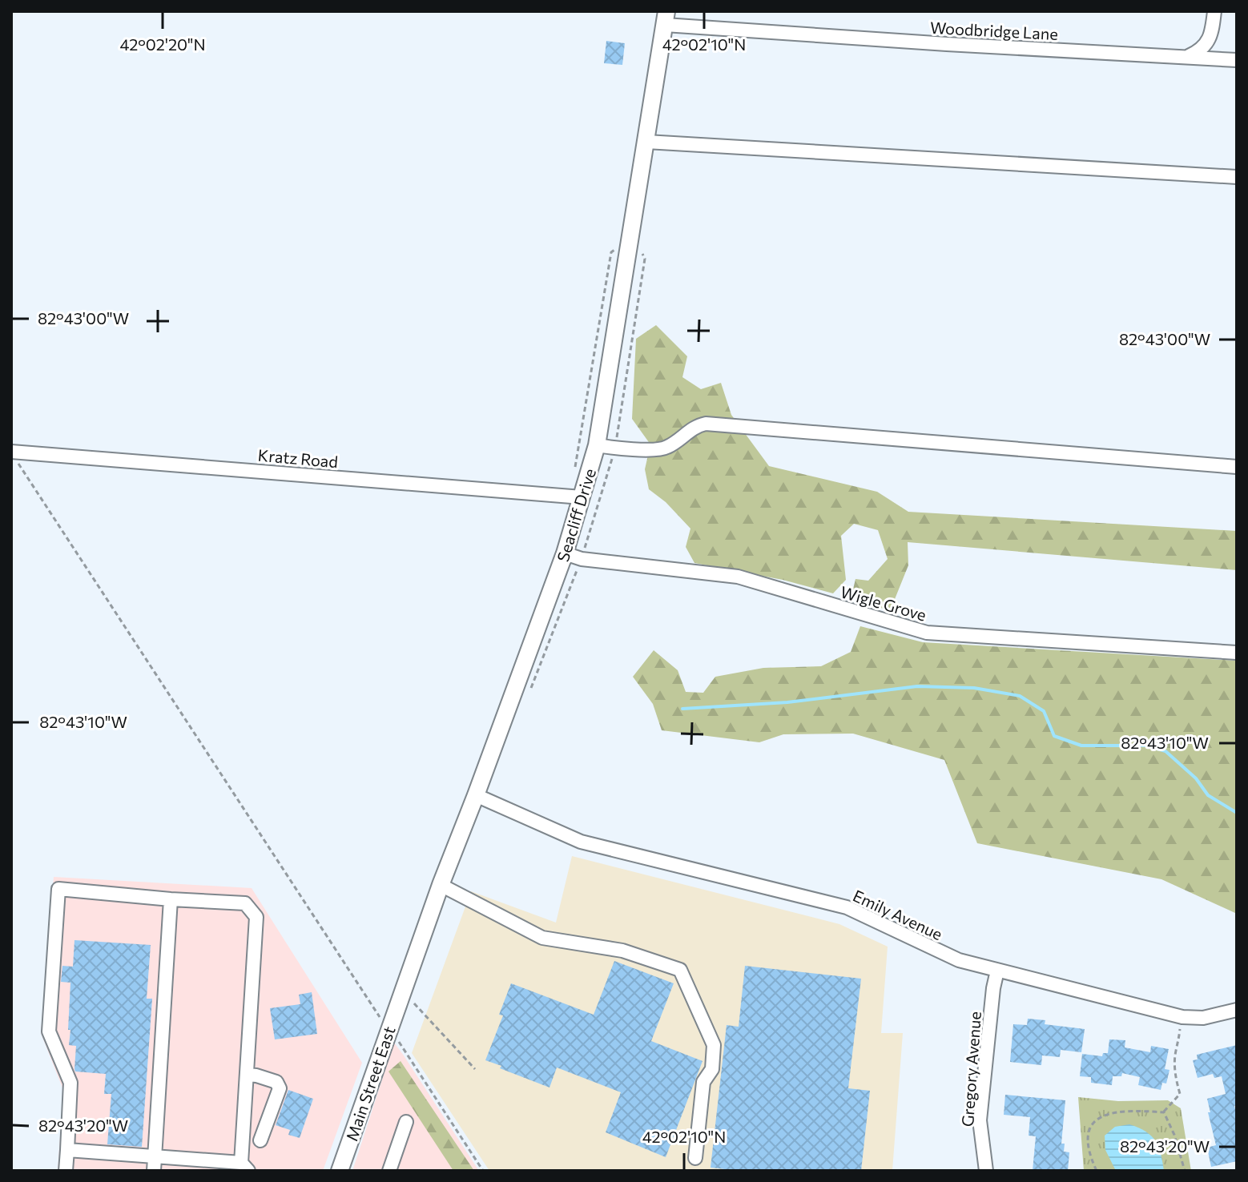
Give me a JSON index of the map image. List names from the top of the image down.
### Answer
{
  "streets": {
    "main road": ["Seacliff Drive", "Main Street East"],
    "street": [
      "Woodbridge Lane",
      "Kratz Road",
      "Wigle Grove",
      "Emily Avenue",
      "Gregory Avenue"
    ]
  },
  "crossings": [
    ["Woodbridge Lane", "Seacliff Drive"],
    ["Kratz Road", "Seacliff Drive"],
    ["Seacliff Drive", "Wigle Grove"],
    ["Seacliff Drive", "Emily Avenue"],
    ["Seacliff Drive", "Main Street East"],
    ["Emily Avenue", "Gregory Avenue"]
  ],
  "coordinates": [
    "42°02'20\"N",
    "42°02'10\"N",
    "82°43'00\"W",
    "82°43'10\"W",
    "82°43'20\"W"
  ]
}
